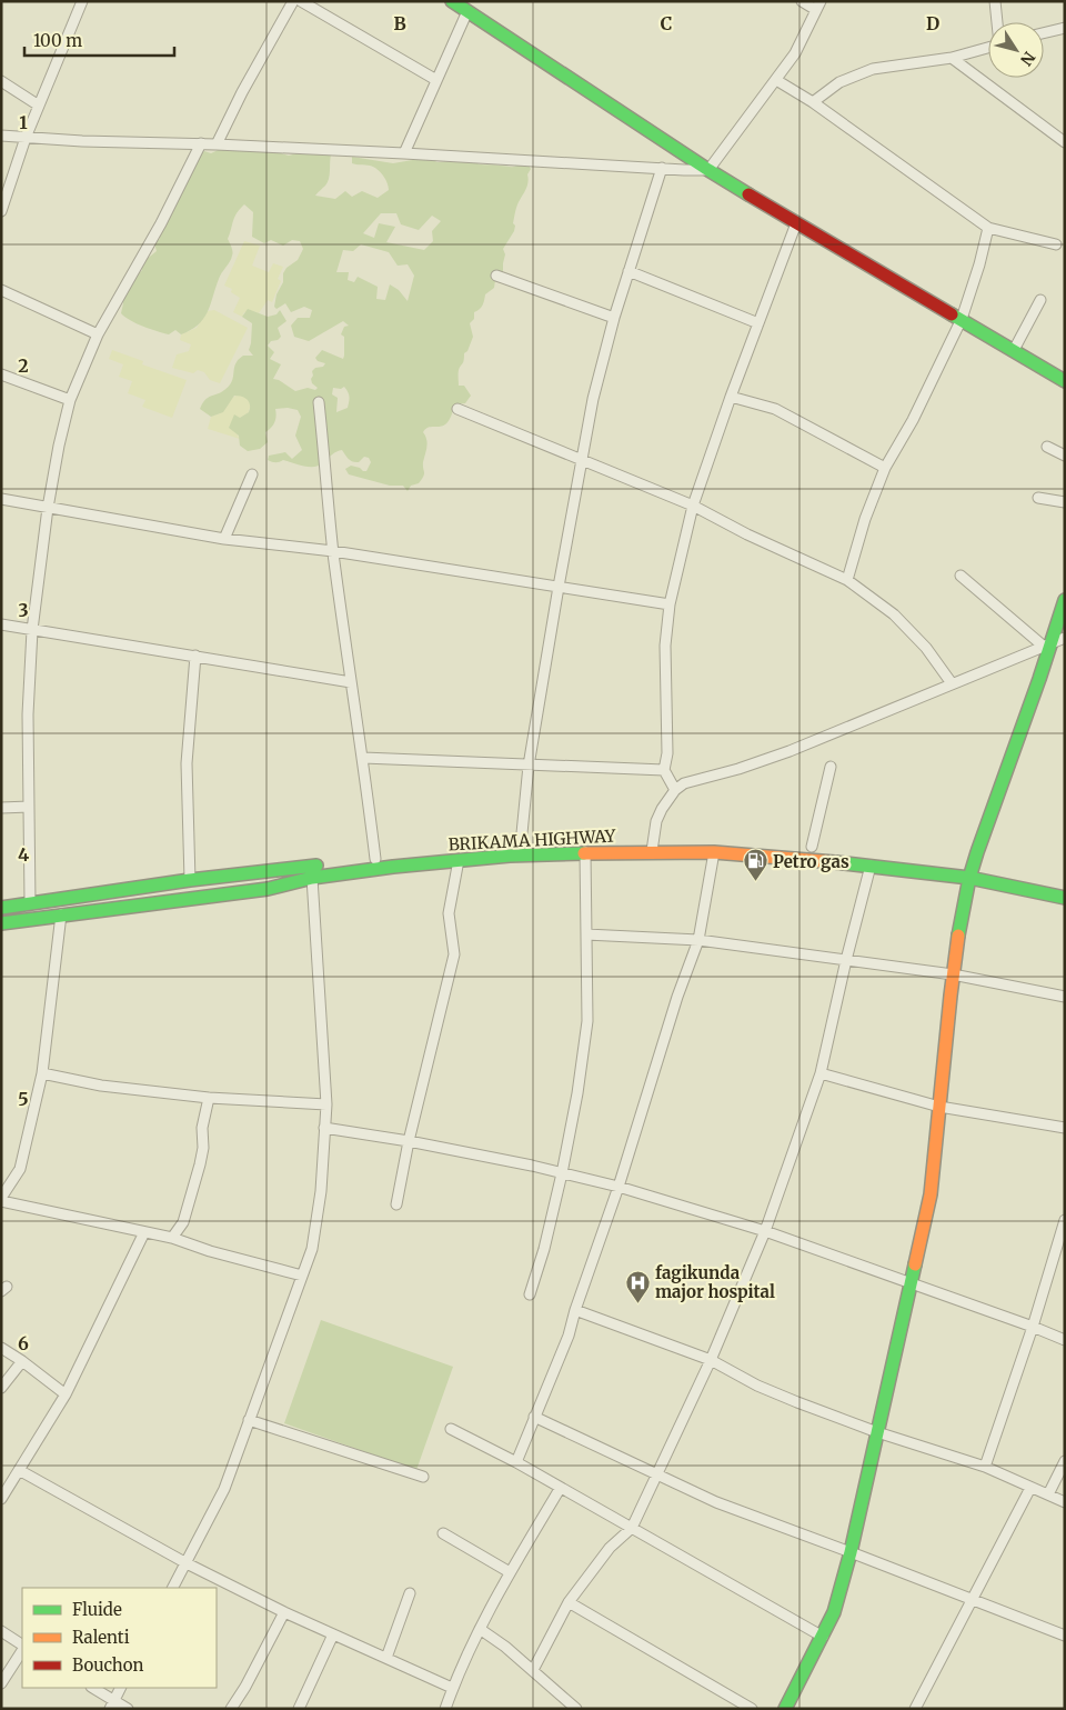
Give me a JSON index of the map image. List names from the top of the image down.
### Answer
{
  "streets": {
    "main road": ["BRIKAMA HIGHWAY"]
  },
  "places": {
    "fuel station": ["Petro gas"],
    "hospital": ["fagikunda major hospital"]
  },
  "legend": ["Fluide", "Ralenti", "Bouchon"],
  "scale_bar": "100 m",
  "north": "bottom right",
  "grid": {
    "columns": ["B", "C", "D"],
    "rows": [
      "1",
      "2",
      "3",
      "4",
      "5",
      "6"
    ]
  }
}
